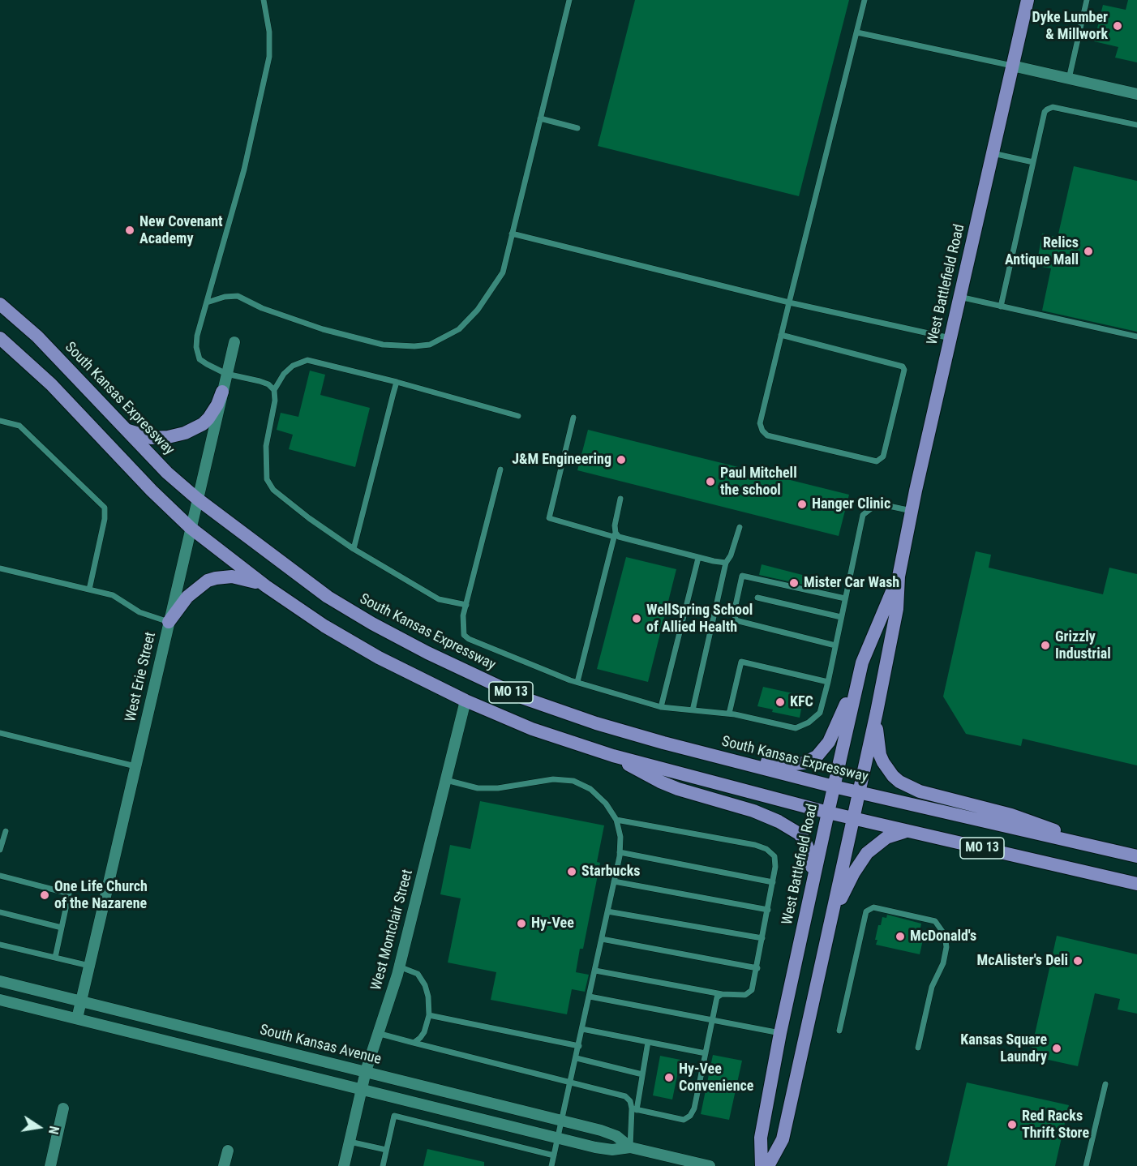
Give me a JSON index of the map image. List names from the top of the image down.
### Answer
{
  "streets": {
    "main road": ["West Battlefield Road", "South Kansas Expressway", "MO 13"],
    "street": ["West Erie Street", "West Montclair Street", "South Kansas Avenue"]
  },
  "crossings": [
    ["West Battlefield Road", "South Kansas Expressway"],
    ["West Battlefield Road", "MO 13"],
    ["South Kansas Expressway", "West Erie Street"],
    ["West Erie Street", "MO 13"],
    ["West Erie Street", "South Kansas Avenue"],
    ["MO 13", "West Montclair Street"],
    ["West Montclair Street", "South Kansas Avenue"]
  ],
  "places": [
    "Dyke Lumber & Millwork",
    "New Covenant Academy",
    "Relics Antique Mall",
    "J&M Engineering",
    "Paul Mitchell the school",
    "Hanger Clinic",
    "Mister Car Wash",
    "WellSpring School of Allied Health",
    "Grizzly Industrial",
    "KFC",
    "Starbucks",
    "One Life Church of the Nazarene",
    "Hy-Vee",
    "McDonald's",
    "McAlister's Deli",
    "Kansas Square Laundry",
    "Hy-Vee Convenience",
    "Red Racks Thrift Store"
  ],
  "north": "right"
}
